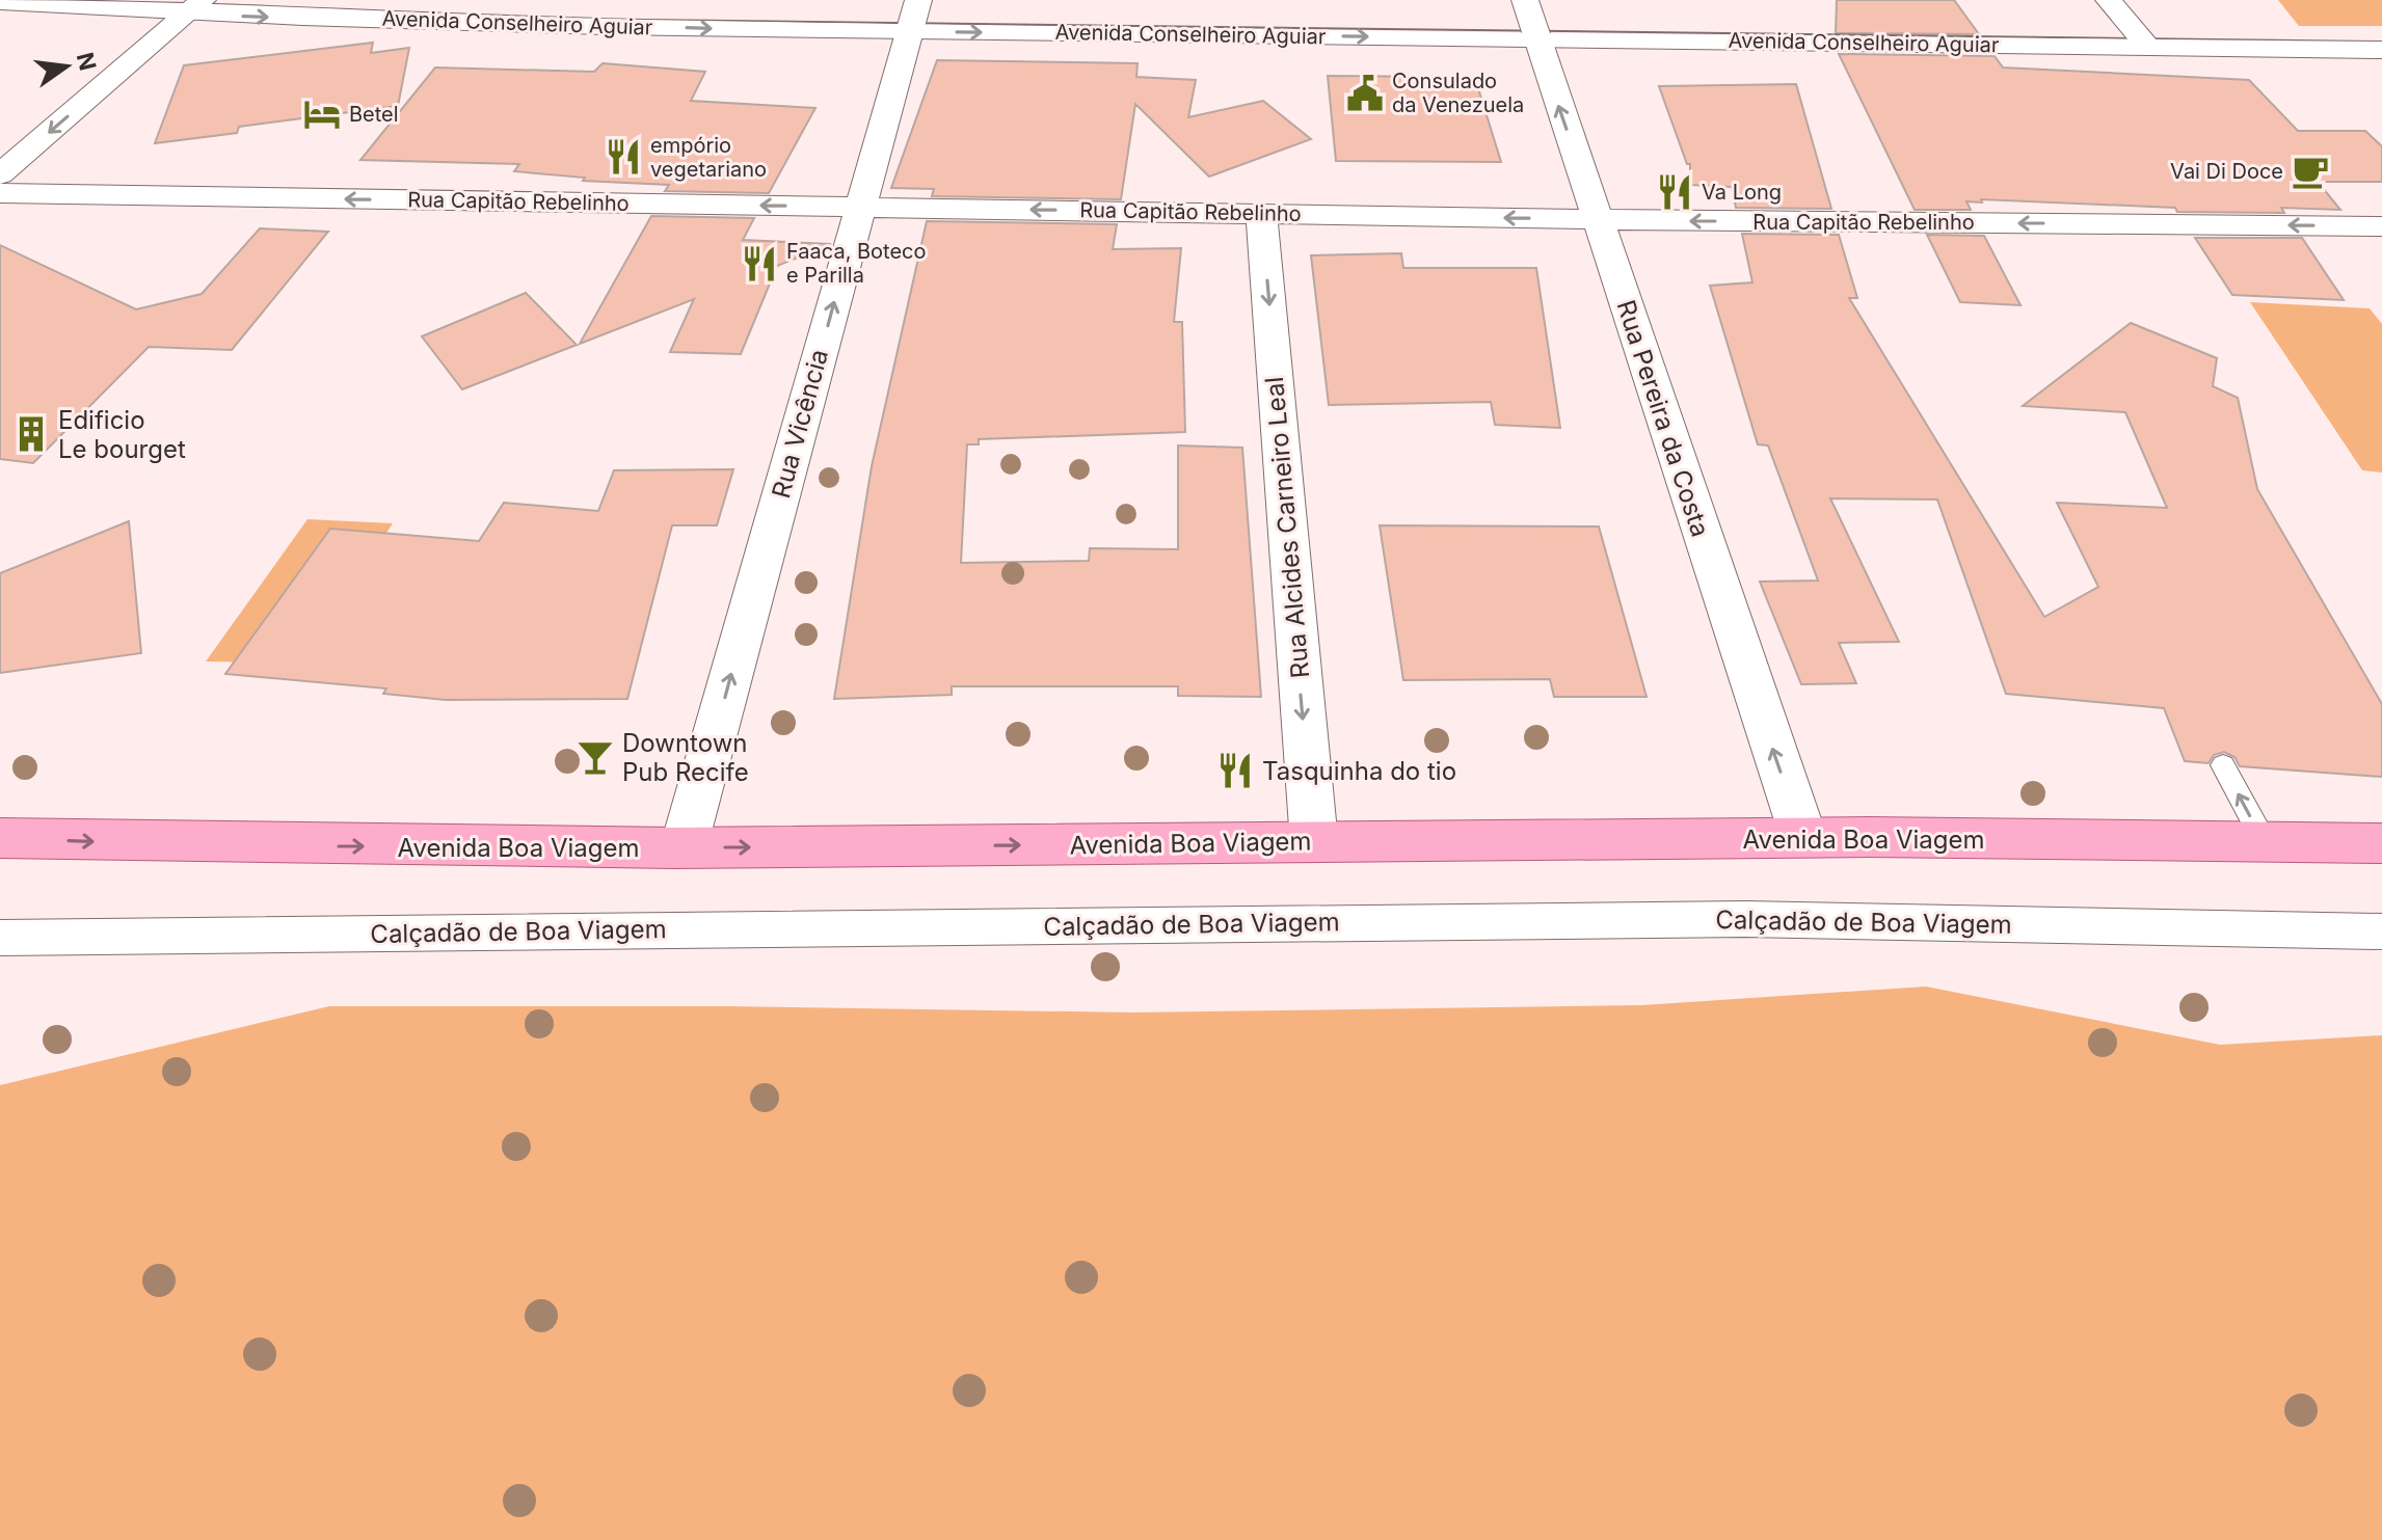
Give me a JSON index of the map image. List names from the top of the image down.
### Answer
{
  "streets": {
    "main road": ["Avenida Boa Viagem"],
    "street": [
      "Avenida Conselheiro Aguiar",
      "Rua Capitão Rebelinho",
      "Rua Pereira da Costa",
      "Rua Vicência",
      "Rua Alcides Carneiro Leal",
      "Calçadão de Boa Viagem"
    ]
  },
  "crossings": [
    ["Avenida Conselheiro Aguiar", "Rua Pereira da Costa"],
    ["Avenida Conselheiro Aguiar", "Rua Vicência"],
    ["Rua Capitão Rebelinho", "Rua Pereira da Costa"],
    ["Rua Capitão Rebelinho", "Rua Vicência"],
    ["Rua Capitão Rebelinho", "Rua Alcides Carneiro Leal"],
    ["Rua Pereira da Costa", "Avenida Boa Viagem"],
    ["Rua Vicência", "Avenida Boa Viagem"],
    ["Rua Alcides Carneiro Leal", "Avenida Boa Viagem"]
  ],
  "one_way": [
    "Avenida Conselheiro Aguiar",
    "Rua Capitão Rebelinho",
    "Rua Pereira da Costa",
    "Rua Vicência",
    "Rua Alcides Carneiro Leal",
    "Avenida Boa Viagem"
  ],
  "places": {
    "public building": ["Consulado da Venezuela"],
    "hotel": ["Betel"],
    "restaurant": [
      "empório vegetariano",
      "Va Long",
      "Faaca, Boteco e Parilla",
      "Tasquinha do tio"
    ],
    "cafe": ["Vai Di Doce"],
    "building": ["Edificio Le bourget"],
    "bar": ["Downtown Pub Recife"]
  },
  "north": "right"
}
